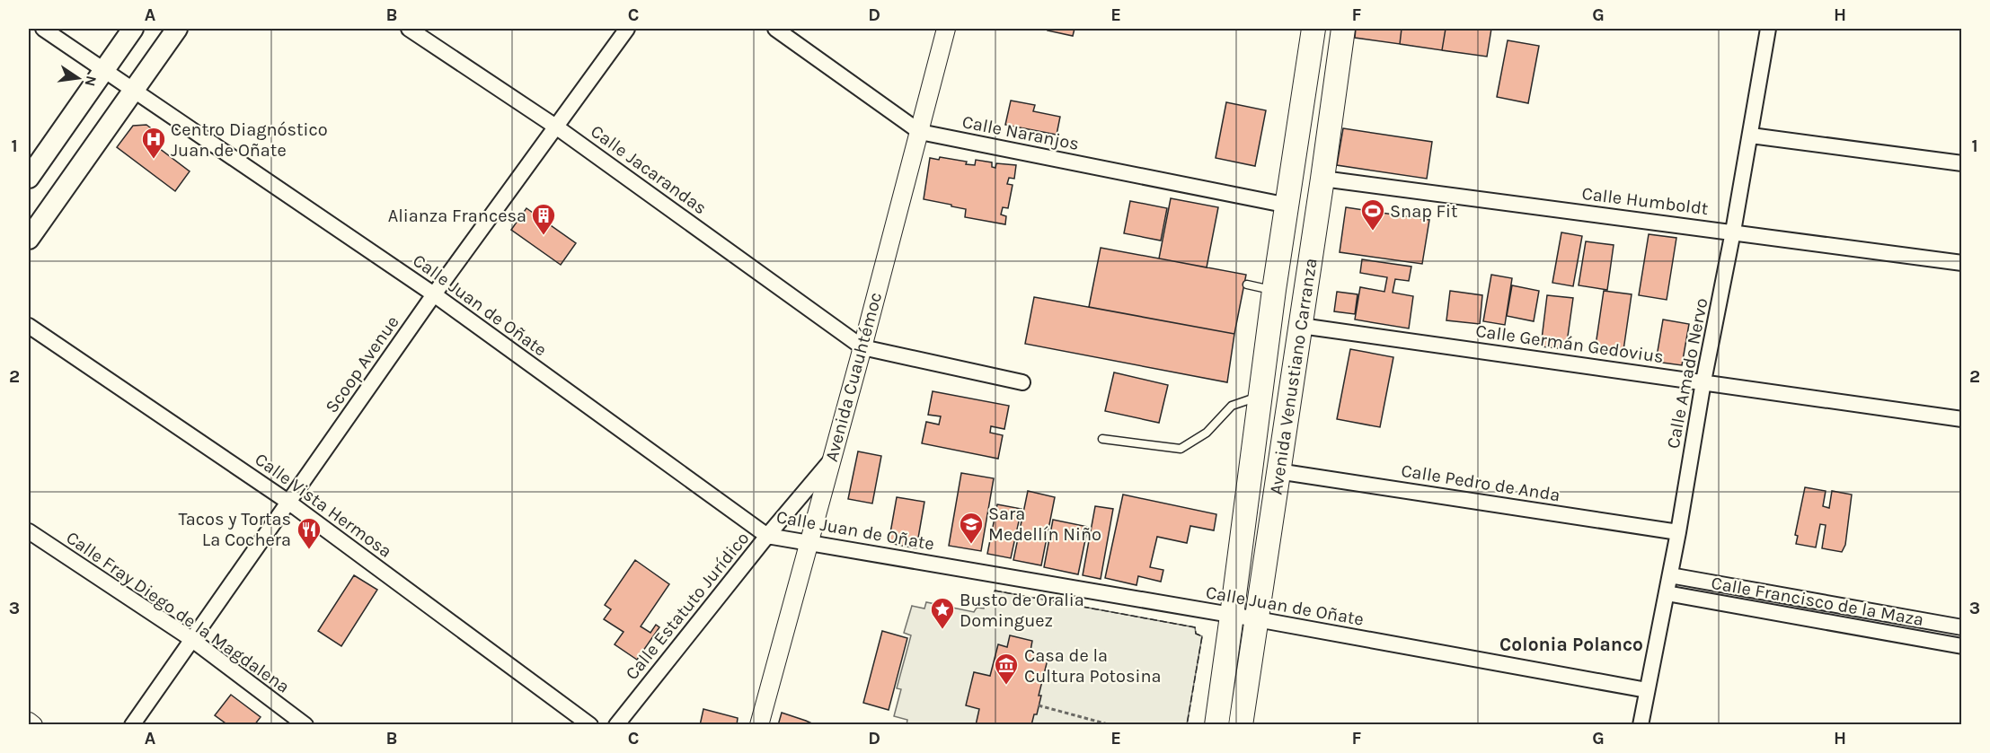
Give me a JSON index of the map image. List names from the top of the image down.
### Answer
{
  "streets": {
    "main road": ["Avenida Venustiano Carranza"],
    "street": [
      "Calle Naranjos",
      "Calle Jacarandas",
      "Calle Humboldt",
      "Calle Juan de Oñate",
      "Calle Germán Gedovius",
      "Scoop Avenue",
      "Calle Amado Nervo",
      "Avenida Cuauhtémoc",
      "Calle Pedro de Anda",
      "Calle Vista Hermosa",
      "Calle Francisco de la Maza",
      "Calle Estatuto Jurídico",
      "Calle Fray Diego de la Magdalena"
    ]
  },
  "crossings": [
    ["Calle Naranjos", "Avenida Cuauhtémoc"],
    ["Calle Naranjos", "Avenida Venustiano Carranza"],
    ["Calle Jacarandas", "Scoop Avenue"],
    ["Calle Jacarandas", "Avenida Cuauhtémoc"],
    ["Calle Humboldt", "Calle Amado Nervo"],
    ["Calle Humboldt", "Avenida Venustiano Carranza"],
    ["Calle Juan de Oñate", "Scoop Avenue"],
    ["Calle Juan de Oñate", "Calle Amado Nervo"],
    ["Calle Juan de Oñate", "Avenida Cuauhtémoc"],
    ["Calle Juan de Oñate", "Avenida Venustiano Carranza"],
    ["Calle Juan de Oñate", "Calle Estatuto Jurídico"],
    ["Calle Germán Gedovius", "Calle Amado Nervo"],
    ["Calle Germán Gedovius", "Avenida Venustiano Carranza"],
    ["Scoop Avenue", "Calle Vista Hermosa"],
    ["Scoop Avenue", "Calle Fray Diego de la Magdalena"],
    ["Calle Amado Nervo", "Calle Pedro de Anda"],
    ["Calle Amado Nervo", "Calle Francisco de la Maza"],
    ["Avenida Cuauhtémoc", "Calle Estatuto Jurídico"],
    ["Avenida Venustiano Carranza", "Calle Pedro de Anda"]
  ],
  "districts": ["Colonia Polanco"],
  "places": {
    "hospital": ["Centro Diagnóstico Juan de Oñate"],
    "sports": ["Snap Fit"],
    "building": ["Alianza Francesa"],
    "school or university": ["Sara Medellín Niño"],
    "restaurant": ["Tacos y Tortas La Cochera"],
    "place": ["Busto de Oralia Dominguez"],
    "museum": ["Casa de la Cultura Potosina"]
  },
  "north": "right",
  "grid": {
    "columns": [
      "A",
      "B",
      "C",
      "D",
      "E",
      "F",
      "G",
      "H"
    ],
    "rows": ["1", "2", "3"]
  }
}
